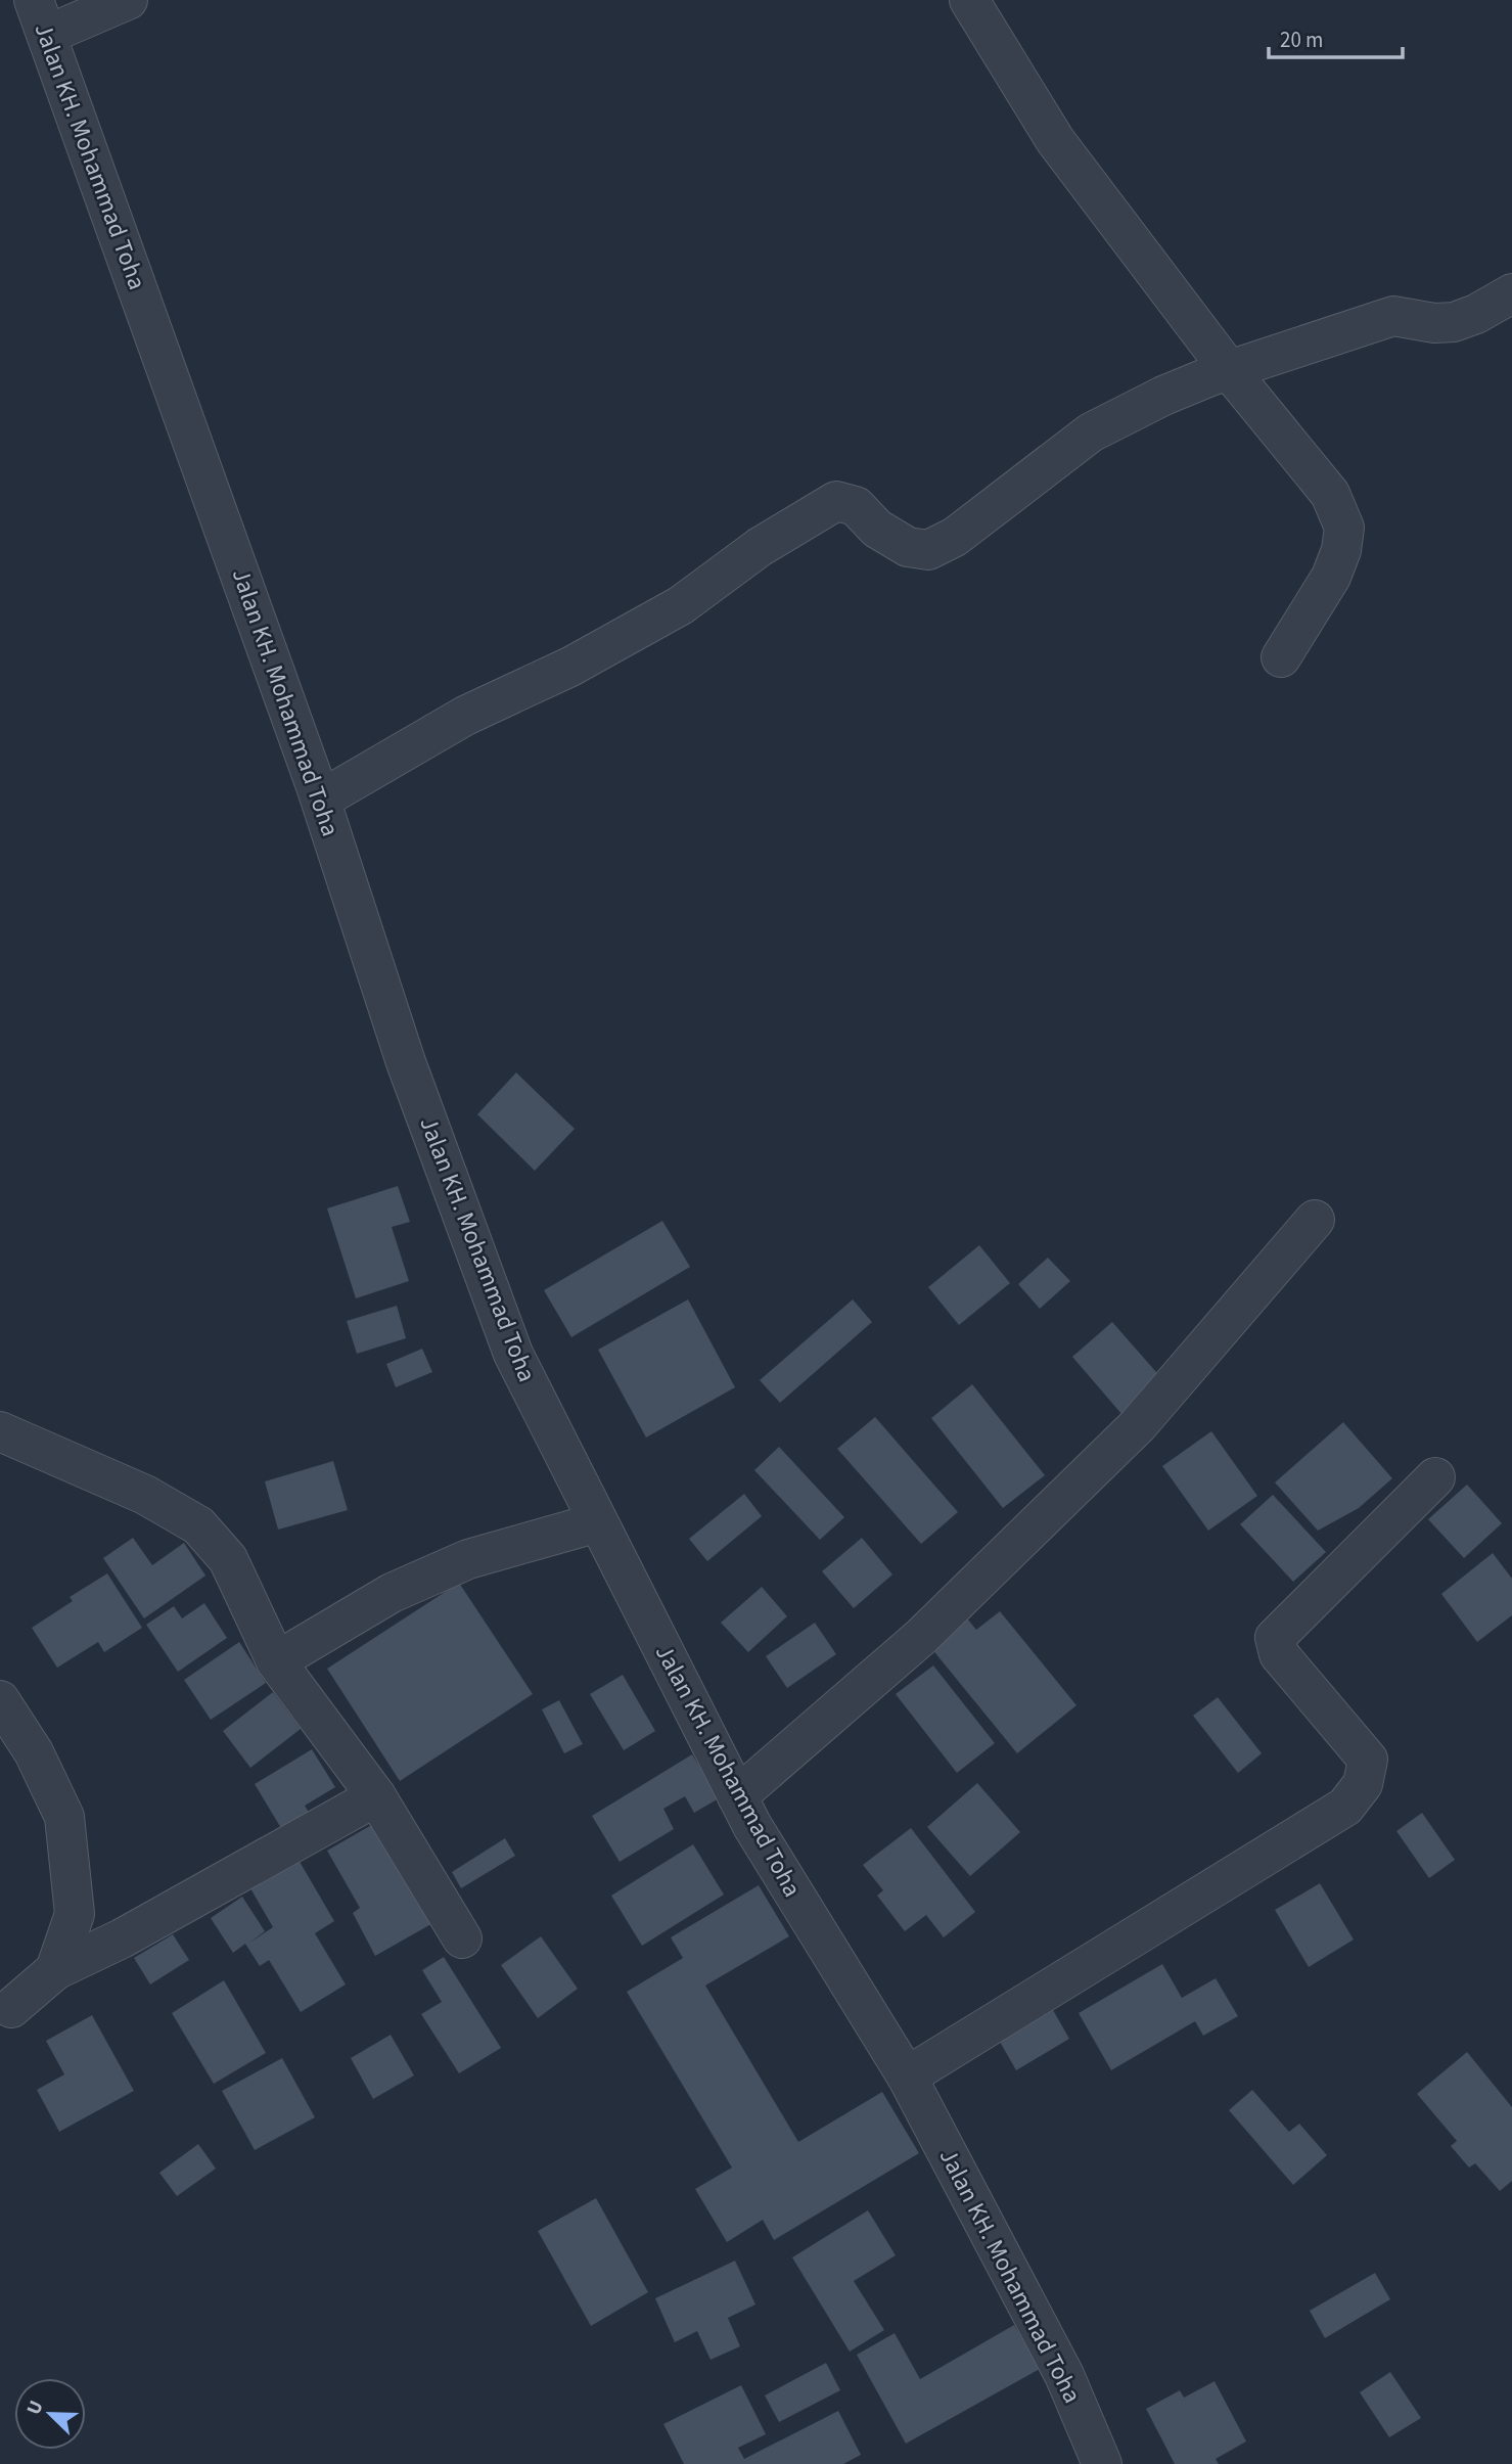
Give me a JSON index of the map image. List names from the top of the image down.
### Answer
{
  "streets": {
    "street": ["Jalan KH. Mohammad Toha"]
  },
  "scale_bar": "20 m",
  "north": "top left"
}
